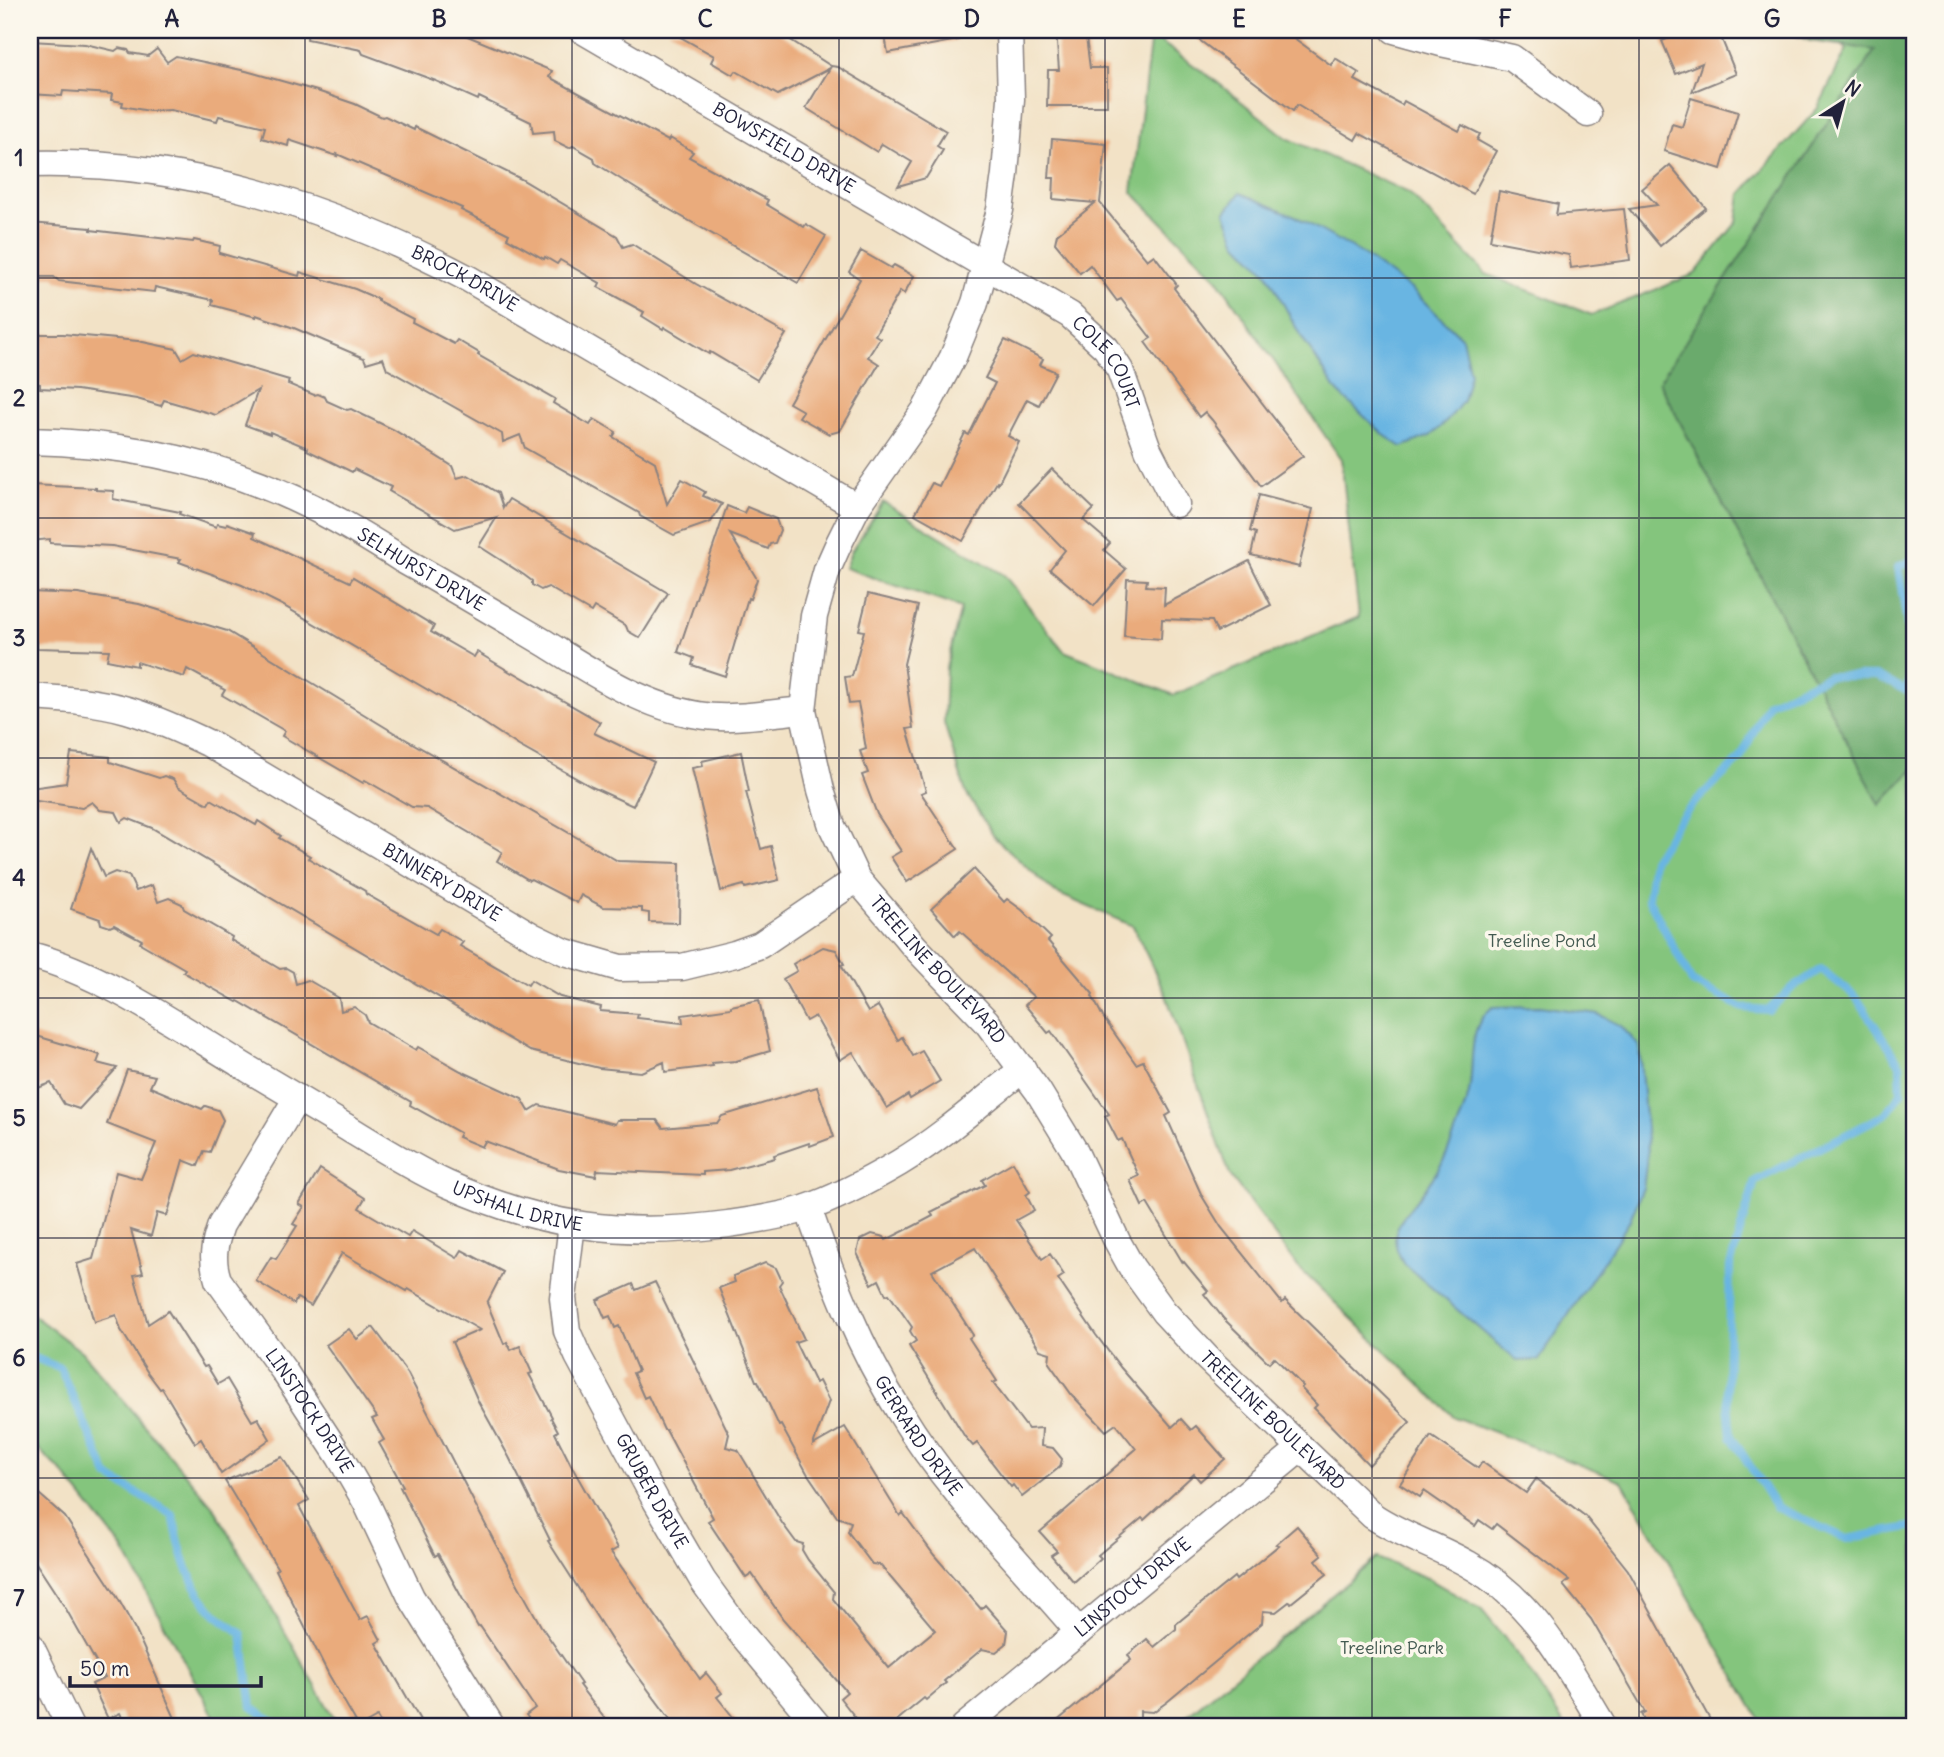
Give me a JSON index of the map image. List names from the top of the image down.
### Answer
{
  "streets": {
    "street": [
      "BOWSFIELD DRIVE",
      "BROCK DRIVE",
      "COLE COURT",
      "SELHURST DRIVE",
      "BINNERY DRIVE",
      "TREELINE BOULEVARD",
      "UPSHALL DRIVE",
      "LINSTOCK DRIVE",
      "GERRARD DRIVE",
      "GRUBER DRIVE"
    ]
  },
  "crossings": [
    ["BOWSFIELD DRIVE", "COLE COURT"],
    ["BOWSFIELD DRIVE", "TREELINE BOULEVARD"],
    ["BROCK DRIVE", "TREELINE BOULEVARD"],
    ["COLE COURT", "TREELINE BOULEVARD"],
    ["SELHURST DRIVE", "TREELINE BOULEVARD"],
    ["BINNERY DRIVE", "TREELINE BOULEVARD"],
    ["TREELINE BOULEVARD", "UPSHALL DRIVE"],
    ["TREELINE BOULEVARD", "LINSTOCK DRIVE"],
    ["UPSHALL DRIVE", "LINSTOCK DRIVE"],
    ["UPSHALL DRIVE", "GERRARD DRIVE"],
    ["UPSHALL DRIVE", "GRUBER DRIVE"],
    ["LINSTOCK DRIVE", "GERRARD DRIVE"]
  ],
  "parks": ["Treeline Pond", "Treeline Park"],
  "scale_bar": "50 m",
  "north": "top right",
  "grid": {
    "columns": [
      "A",
      "B",
      "C",
      "D",
      "E",
      "F",
      "G"
    ],
    "rows": [
      "1",
      "2",
      "3",
      "4",
      "5",
      "6",
      "7"
    ]
  }
}
